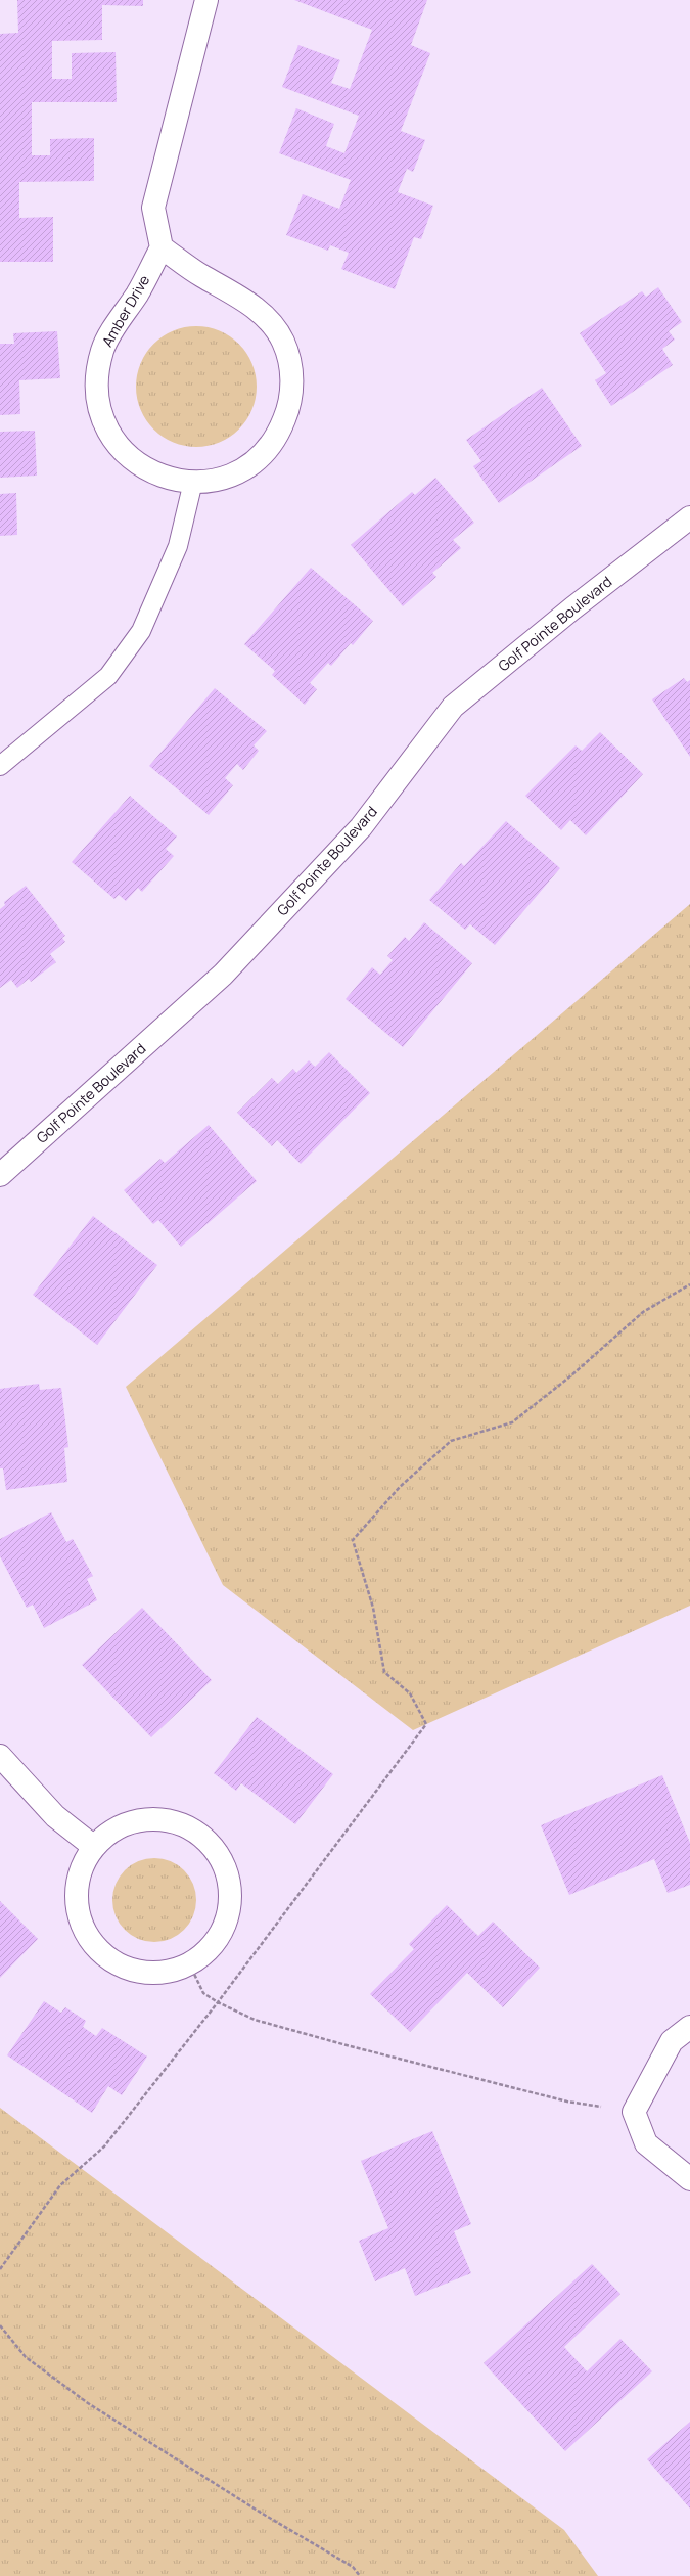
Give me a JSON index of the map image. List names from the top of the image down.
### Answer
{
  "streets": {
    "street": ["Amber Drive", "Golf Pointe Boulevard"]
  }
}
